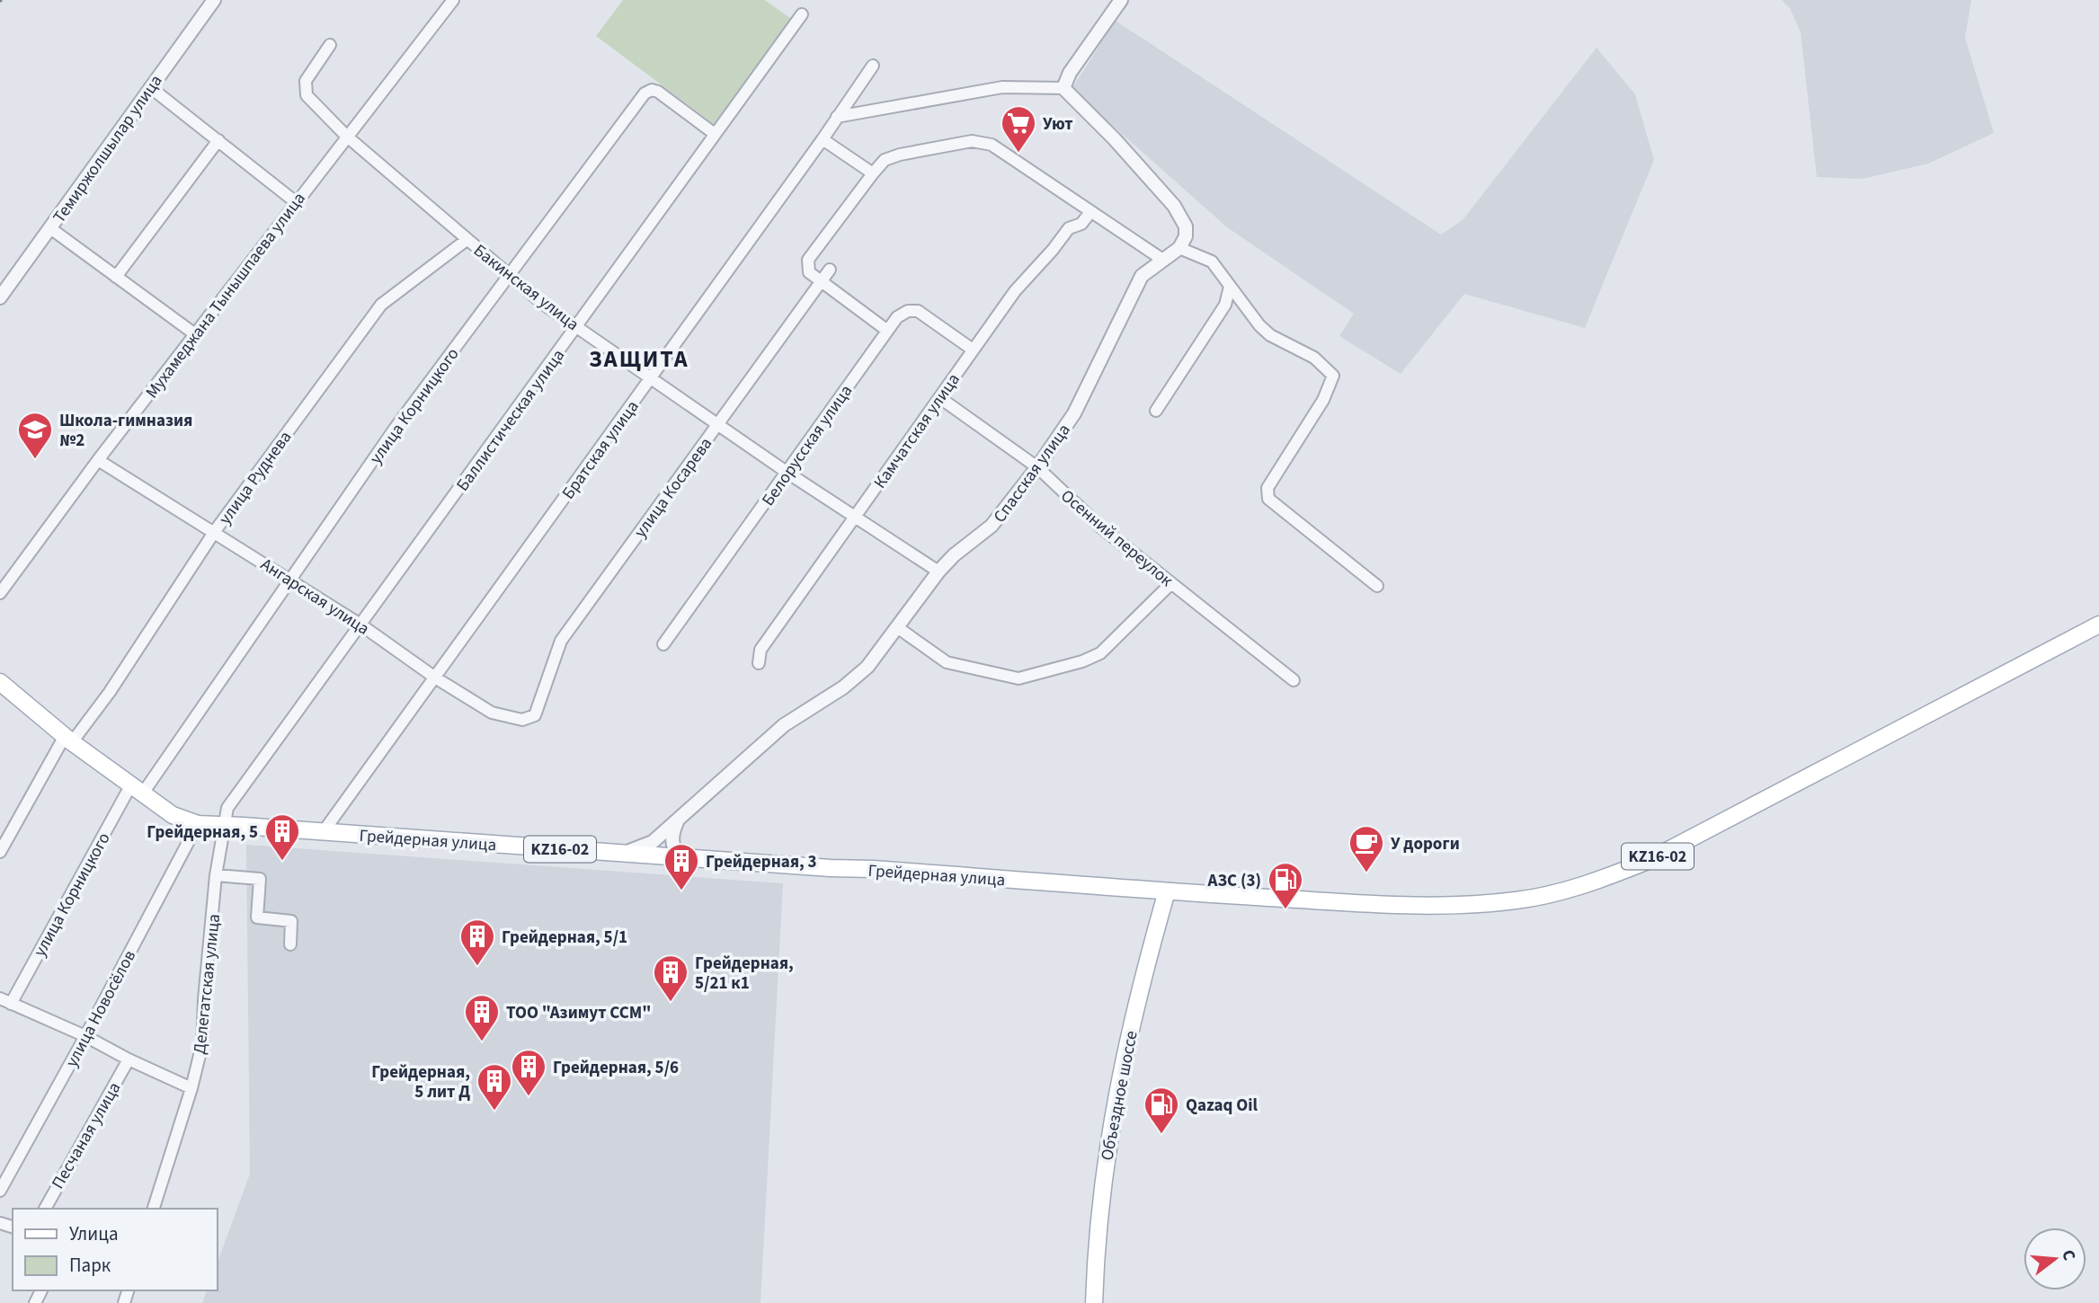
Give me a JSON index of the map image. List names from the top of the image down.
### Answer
{
  "streets": {
    "main road": ["Грейдерная улица", "KZ16-02", "Объездное шоссе"],
    "street": [
      "Темиржолшылар улица",
      "Бакинская улица",
      "Мухамеджана Тынышпаева улица",
      "улица Корницкого",
      "Баллистическая улица",
      "Камчатская улица",
      "Белорусская улица",
      "Братская улица",
      "Спасская улица",
      "улица Руднева",
      "улица Косарева",
      "Осенний переулок",
      "Ангарская улица",
      "Делегатская улица",
      "улица Новосёлов",
      "Песчаная улица"
    ]
  },
  "crossings": [
    ["Бакинская улица", "Мухамеджана Тынышпаева улица"],
    ["Бакинская улица", "улица Корницкого"],
    ["Бакинская улица", "Баллистическая улица"],
    ["Бакинская улица", "Камчатская улица"],
    ["Бакинская улица", "Белорусская улица"],
    ["Бакинская улица", "Братская улица"],
    ["Бакинская улица", "Спасская улица"],
    ["Бакинская улица", "улица Руднева"],
    ["Бакинская улица", "улица Косарева"],
    ["Мухамеджана Тынышпаева улица", "Ангарская улица"],
    ["улица Корницкого", "Баллистическая улица"],
    ["улица Корницкого", "Ангарская улица"],
    ["улица Корницкого", "Грейдерная улица"],
    ["Баллистическая улица", "Ангарская улица"],
    ["Баллистическая улица", "Грейдерная улица"],
    ["Баллистическая улица", "Делегатская улица"],
    ["Камчатская улица", "Белорусская улица"],
    ["Камчатская улица", "Осенний переулок"],
    ["Братская улица", "Ангарская улица"],
    ["Братская улица", "Грейдерная улица"],
    ["Спасская улица", "Осенний переулок"],
    ["Спасская улица", "Грейдерная улица"],
    ["улица Руднева", "Ангарская улица"],
    ["улица Руднева", "Грейдерная улица"],
    ["улица Косарева", "Ангарская улица"],
    ["Грейдерная улица", "KZ16-02"],
    ["Грейдерная улица", "Делегатская улица"],
    ["Грейдерная улица", "улица Новосёлов"],
    ["Грейдерная улица", "Объездное шоссе"],
    ["KZ16-02", "Объездное шоссе"]
  ],
  "districts": ["ЗАЩИТА"],
  "places": {
    "supermarket": ["Уют"],
    "school or university": ["Школа-гимназия №2"],
    "building": [
      "Грейдерная, 5",
      "Грейдерная, 3",
      "Грейдерная, 5/1",
      "Грейдерная, 5/21 к1",
      "ТОО \"Азимут ССМ\"",
      "Грейдерная, 5/6",
      "Грейдерная, 5 лит Д"
    ],
    "cafe": ["У дороги"],
    "fuel station": ["АЗС (3)", "Qazaq Oil"]
  },
  "legend": ["Улица", "Парк"],
  "north": "right"
}
